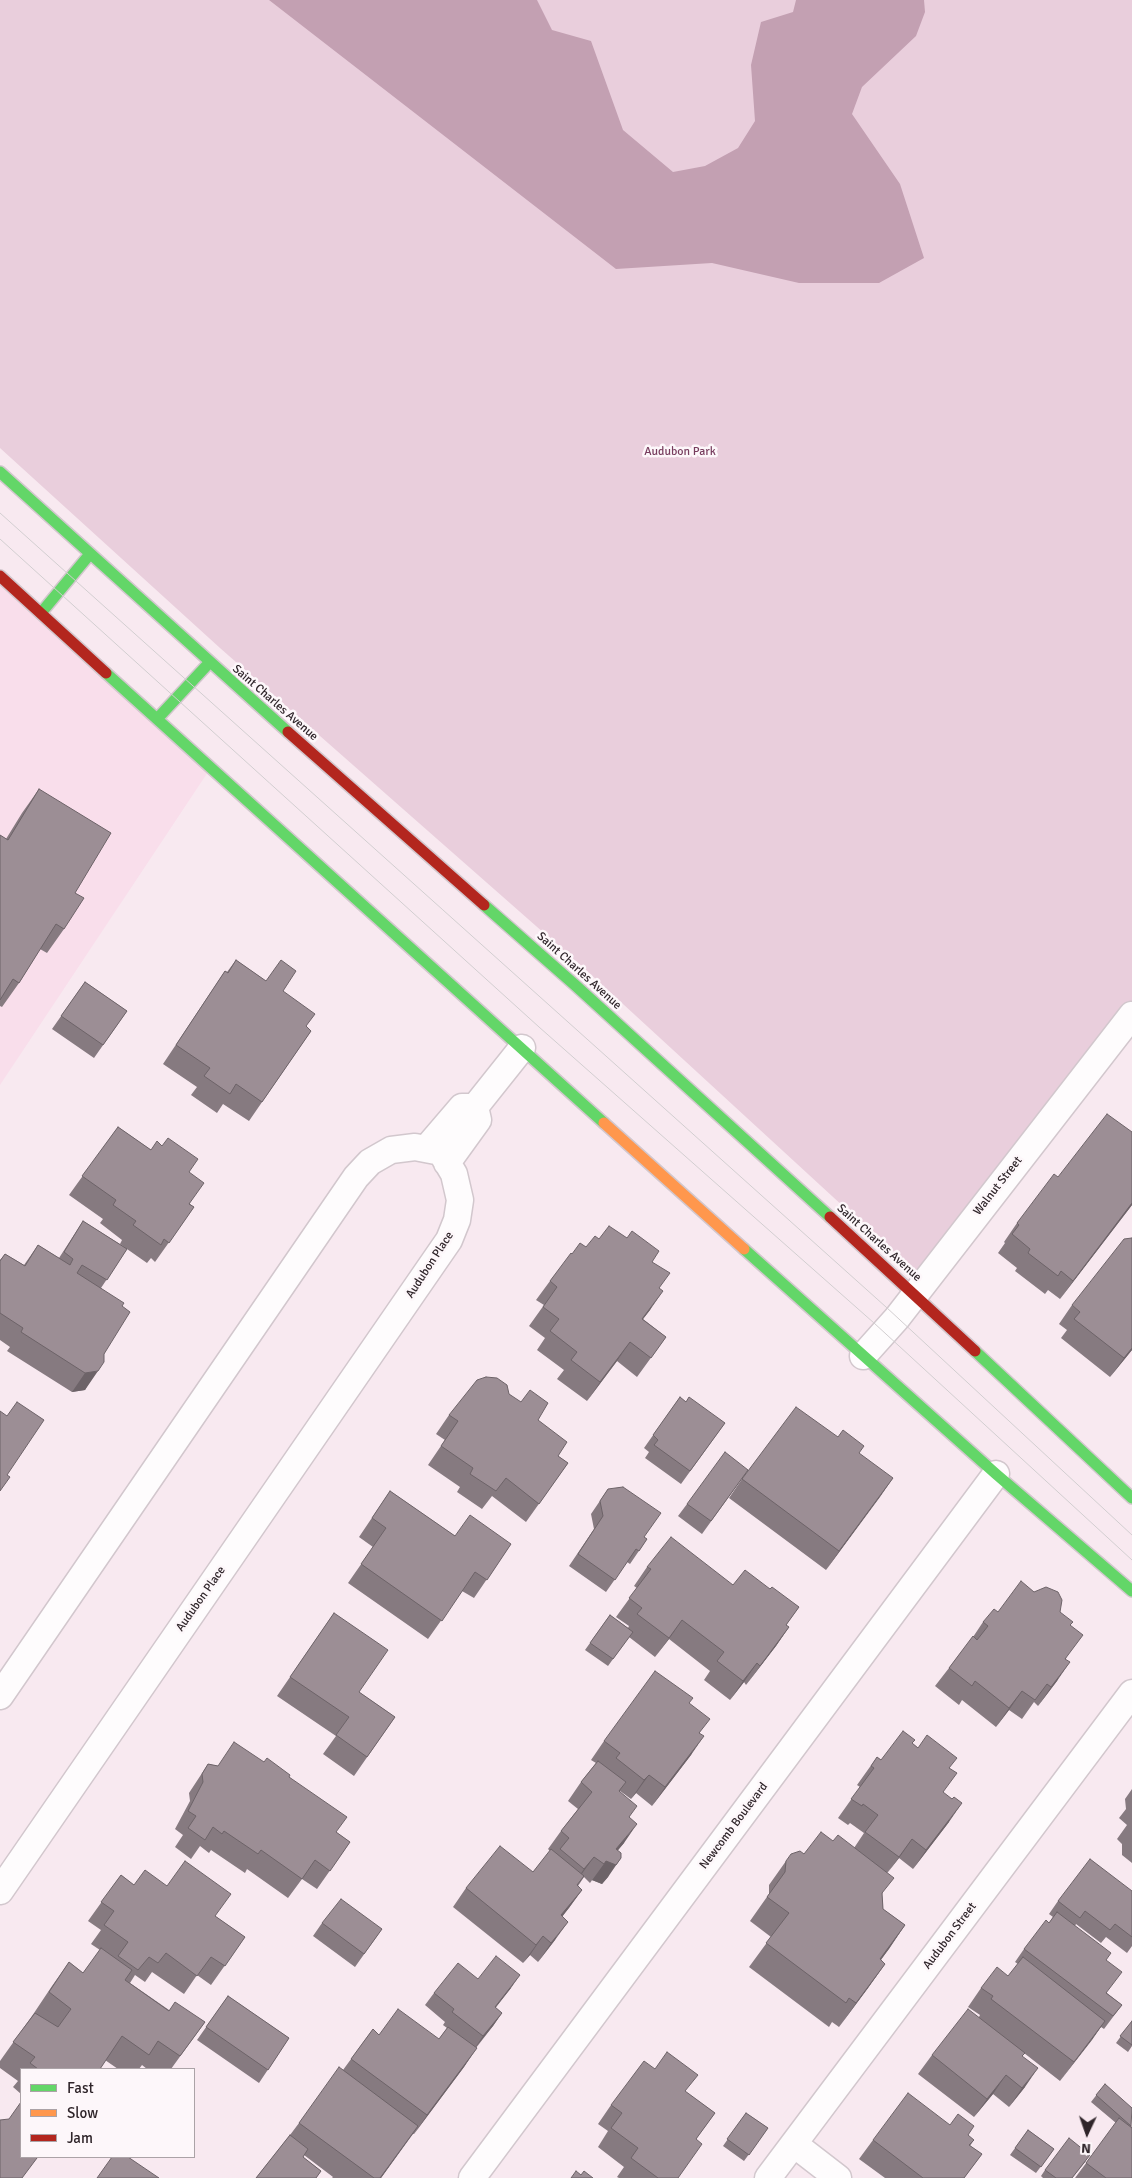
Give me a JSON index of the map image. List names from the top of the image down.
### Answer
{
  "streets": {
    "main road": ["Saint Charles Avenue"],
    "street": [
      "Walnut Street",
      "Audubon Place",
      "Newcomb Boulevard",
      "Audubon Street"
    ]
  },
  "crossings": [
    ["Saint Charles Avenue", "Walnut Street"]
  ],
  "parks": ["Audubon Park"],
  "legend": ["Fast", "Slow", "Jam"],
  "north": "bottom"
}
